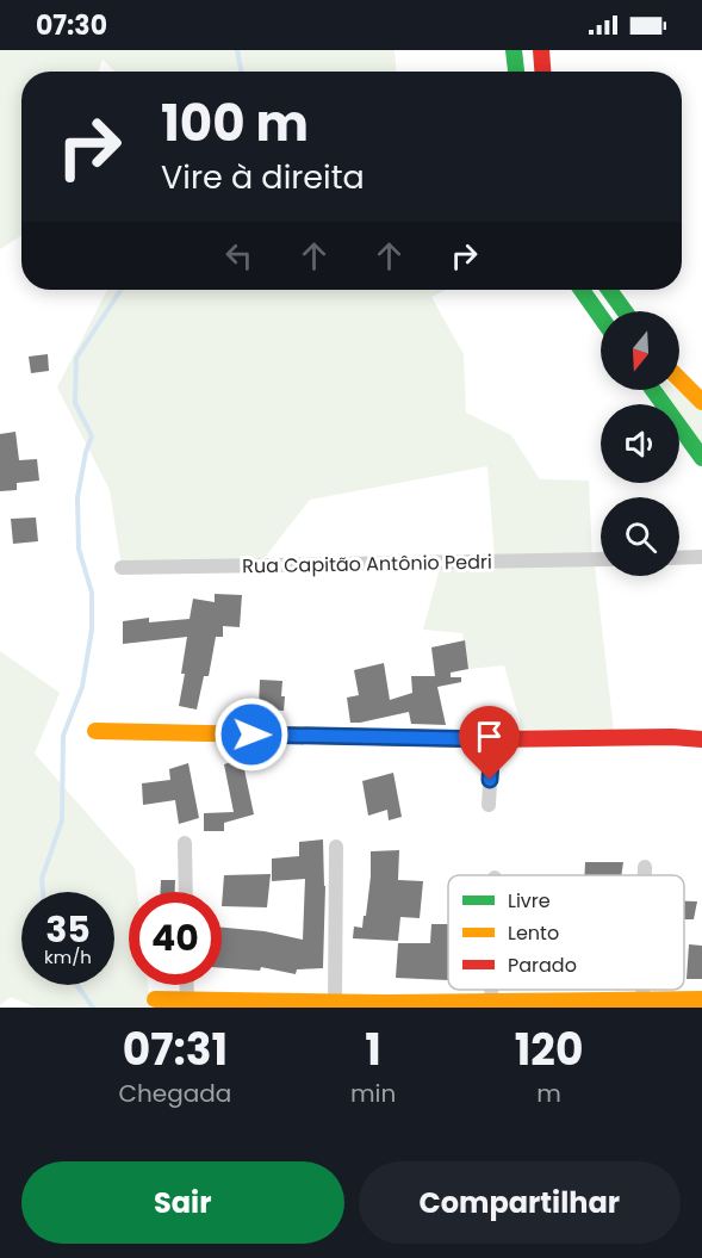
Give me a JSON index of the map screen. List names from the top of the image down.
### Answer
{
  "streets": {
    "street": ["Rua Capitão Antônio Pedri"]
  },
  "legend": ["Livre", "Lento", "Parado"],
  "north": "bottom",
  "page": {
    "status": "07:30",
    "turn": ["100 m", "Vire à direita"],
    "speed": "35 km/h",
    "limit": "40",
    "eta": [
      "07:31",
      "Chegada",
      "1",
      "min",
      "120",
      "m"
    ],
    "buttons": ["Sair", "Compartilhar"]
  }
}
